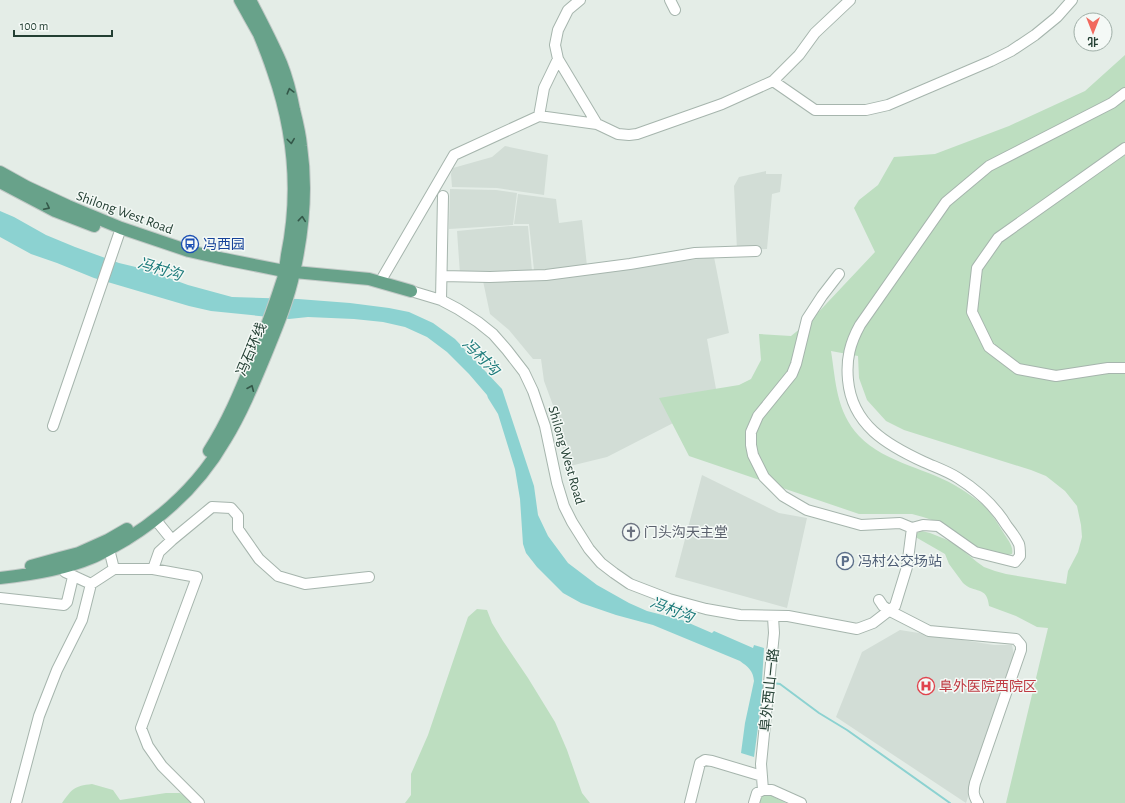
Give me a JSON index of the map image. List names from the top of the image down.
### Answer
{
  "streets": {
    "main road": ["Shilong West Road", "冯石环线"],
    "street": ["阜外西山一路"]
  },
  "crossings": [
    ["Shilong West Road", "冯石环线"],
    ["Shilong West Road", "阜外西山一路"]
  ],
  "water": ["冯村沟"],
  "places": {
    "bus stop": ["冯西园"],
    "church": ["门头沟天主堂"],
    "parking": ["冯村公交场站"],
    "hospital": ["阜外医院西院区"]
  },
  "scale_bar": "100 m",
  "north": "bottom"
}
